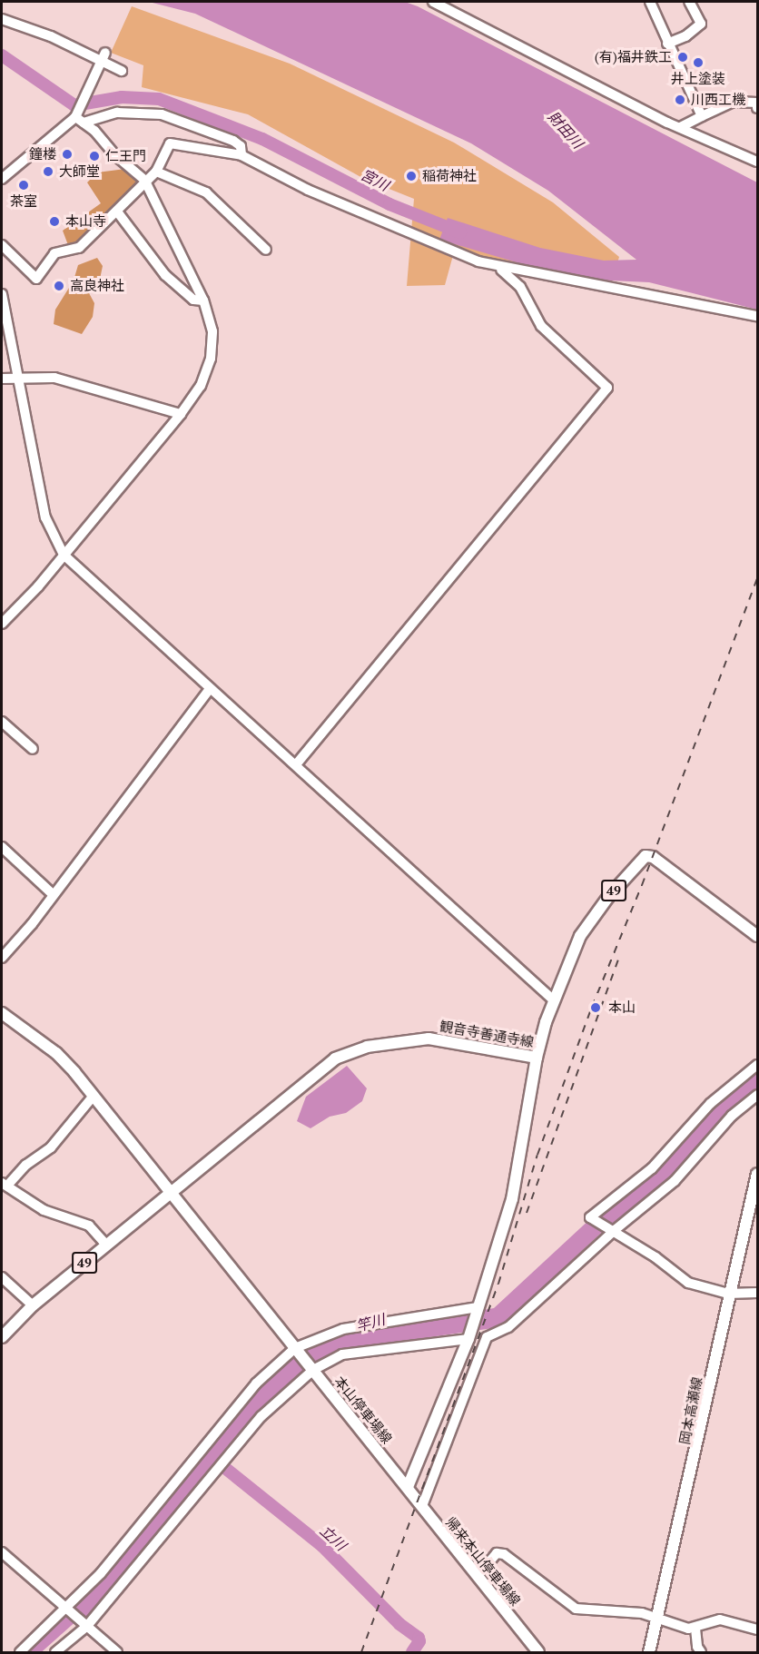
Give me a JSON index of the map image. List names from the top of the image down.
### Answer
{
  "streets": {
    "main road": [
      "49",
      "観音寺善通寺線",
      "本山停車場線",
      "岡本高瀬線",
      "帰来本山停車場線"
    ]
  },
  "crossings": [
    ["観音寺善通寺線", "本山停車場線"],
    ["本山停車場線", "帰来本山停車場線"]
  ],
  "water": [
    "財田川",
    "宮川",
    "竿川",
    "立川"
  ],
  "places": [
    "(有)福井鉄工",
    "井上塗装",
    "川西工機",
    "鐘楼",
    "仁王門",
    "大師堂",
    "稲荷神社",
    "茶室",
    "本山寺",
    "高良神社",
    "本山"
  ]
}
